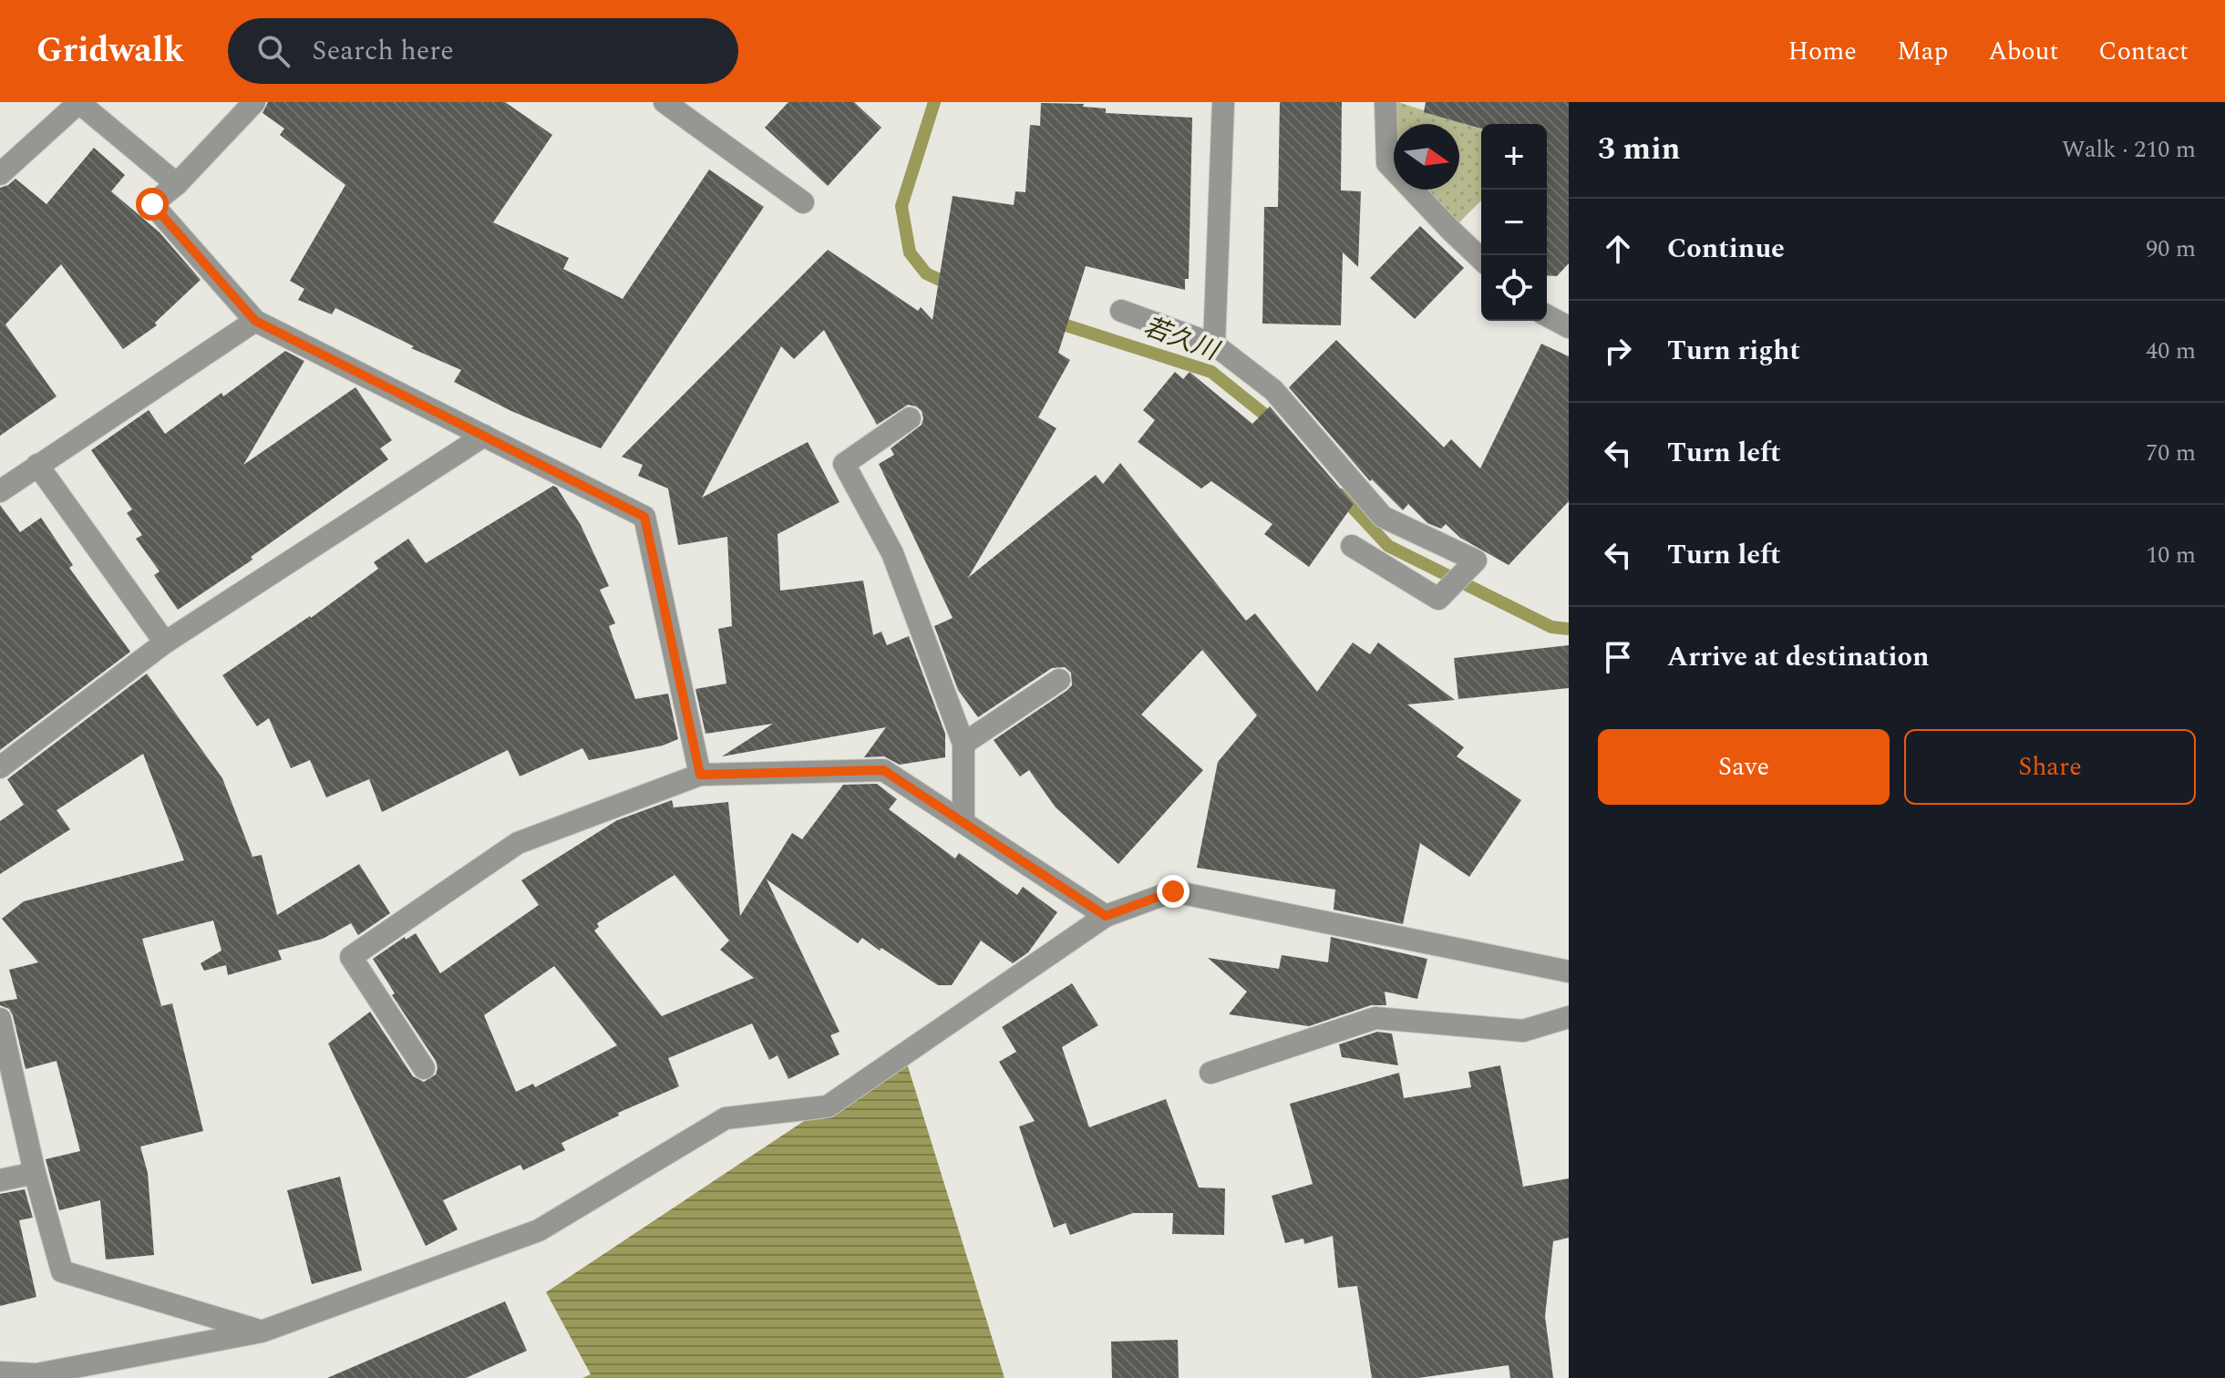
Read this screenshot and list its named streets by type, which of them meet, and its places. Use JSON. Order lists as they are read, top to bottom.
{
  "water": ["若久川"],
  "north": "right",
  "page": {
    "header": "Gridwalk",
    "search": "Search here",
    "nav": [
      "Home",
      "Map",
      "About",
      "Contact"
    ],
    "heading": ["3 min", "Walk · 210 m"],
    "map_buttons": ["+", "−"],
    "list": [
      ["Continue", "90 m"],
      ["Turn right", "40 m"],
      ["Turn left", "70 m"],
      ["Turn left", "10 m"],
      "Arrive at destination"
    ],
    "buttons": ["Save", "Share"]
  }
}
